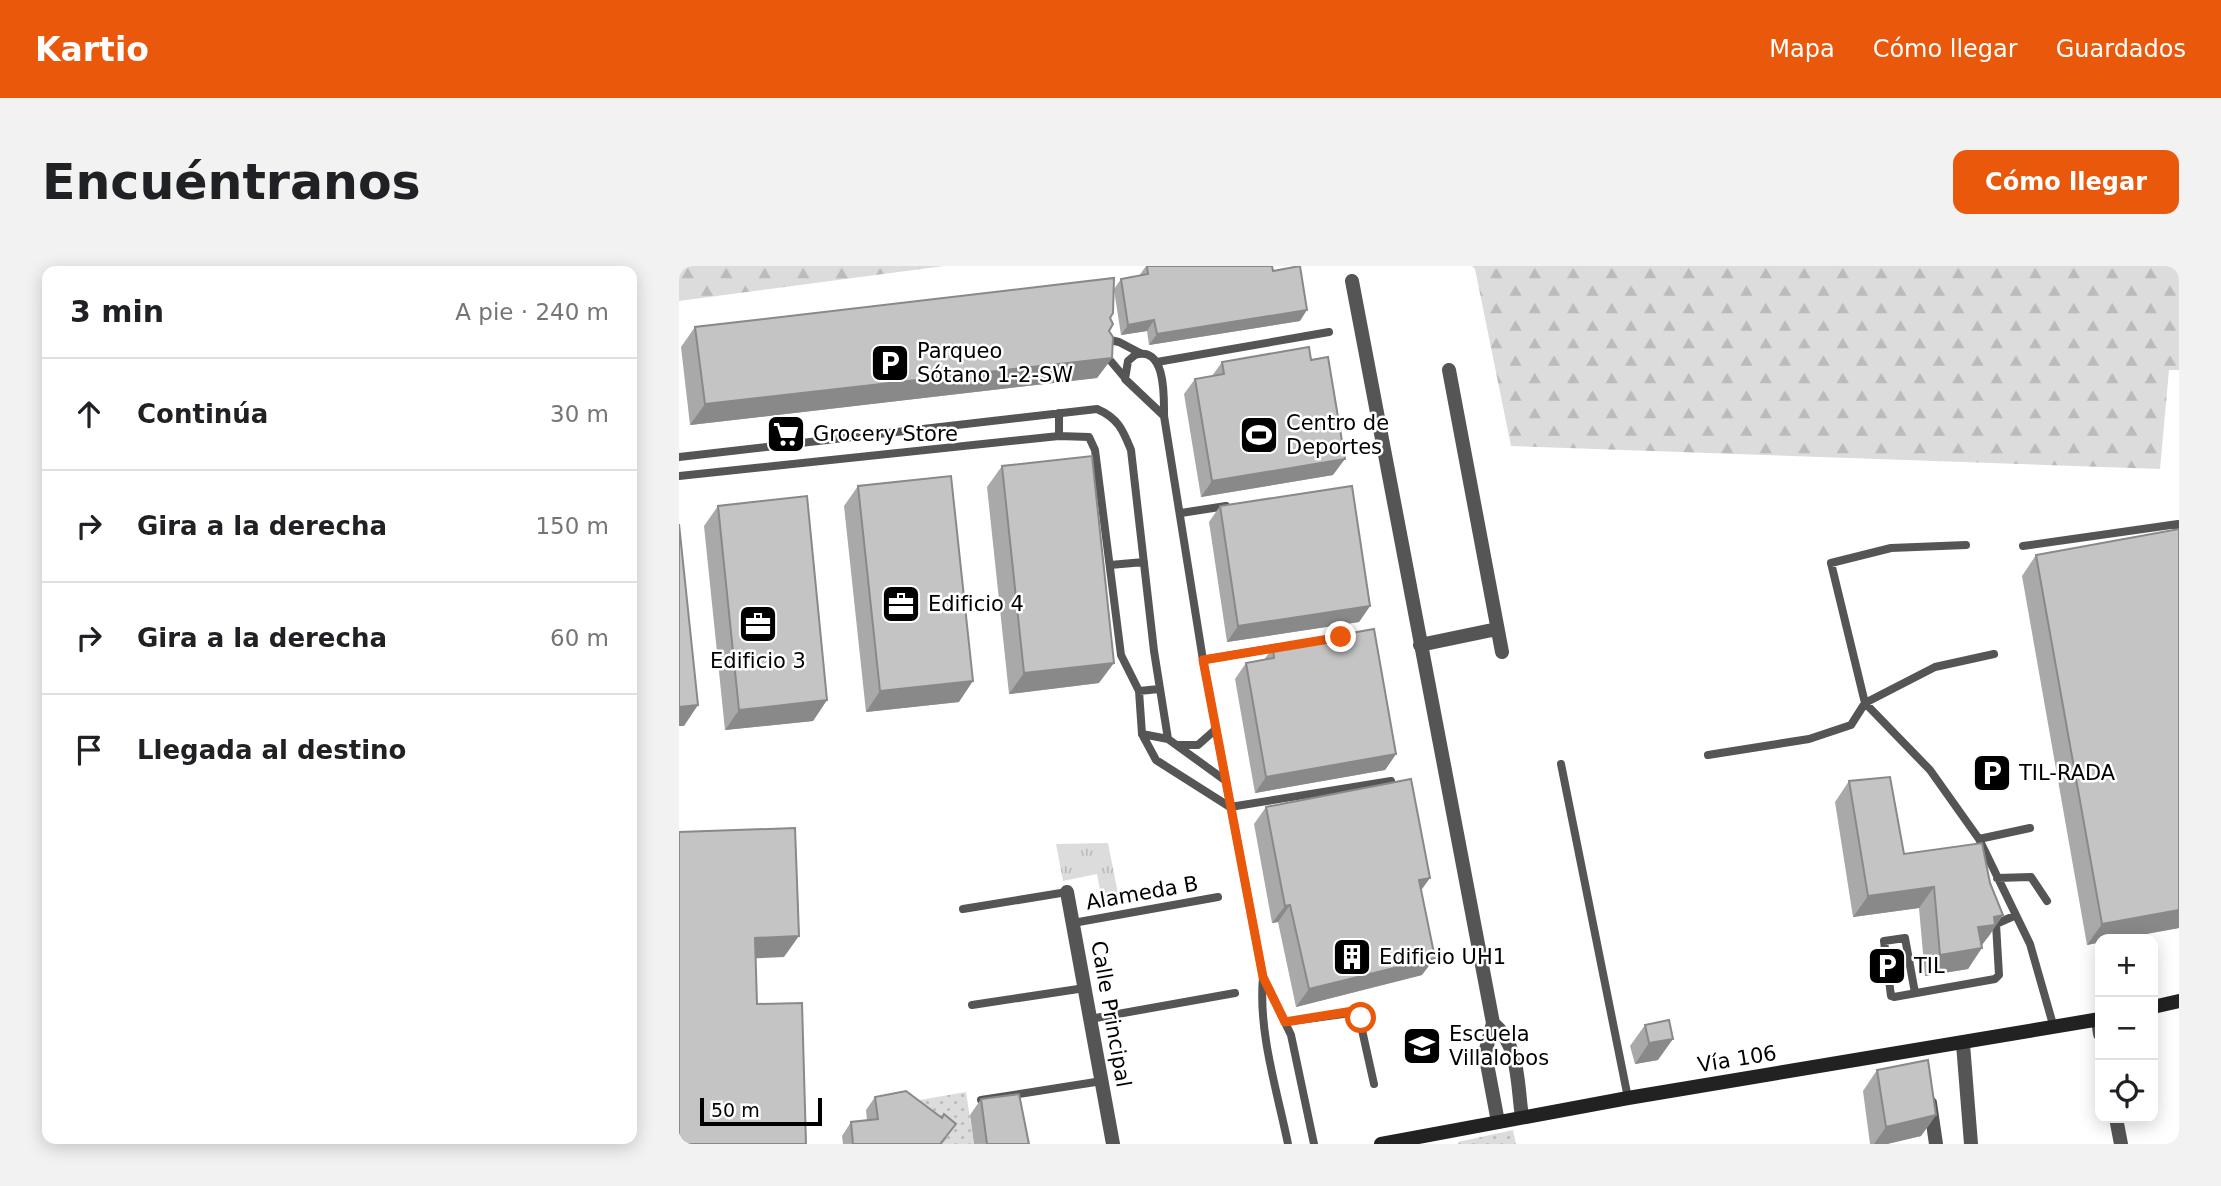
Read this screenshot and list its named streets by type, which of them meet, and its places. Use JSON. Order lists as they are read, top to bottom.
{
  "streets": {
    "main road": ["Vía 106"],
    "street": ["Calle Principal"],
    "lane": ["Alameda B"]
  },
  "crossings": [
    ["Alameda B", "Calle Principal"]
  ],
  "places": {
    "parking": ["Parqueo Sótano 1-2-SW", "TIL-RADA", "TIL"],
    "supermarket": ["Grocery Store"],
    "sports": ["Centro de Deportes"],
    "office": ["Edificio 4", "Edificio 3"],
    "building": ["Edificio UH1"],
    "school or university": ["Escuela Villalobos"]
  },
  "scale_bar": "50 m",
  "page": {
    "header": "Kartio",
    "nav": ["Mapa", "Cómo llegar", "Guardados"],
    "buttons": "Cómo llegar",
    "title": "Encuéntranos",
    "heading": ["3 min", "A pie · 240 m"],
    "list": [
      ["Continúa", "30 m"],
      ["Gira a la derecha", "150 m"],
      ["Gira a la derecha", "60 m"],
      "Llegada al destino"
    ],
    "map_buttons": ["+", "−"],
    "scale": "50 m"
  }
}
